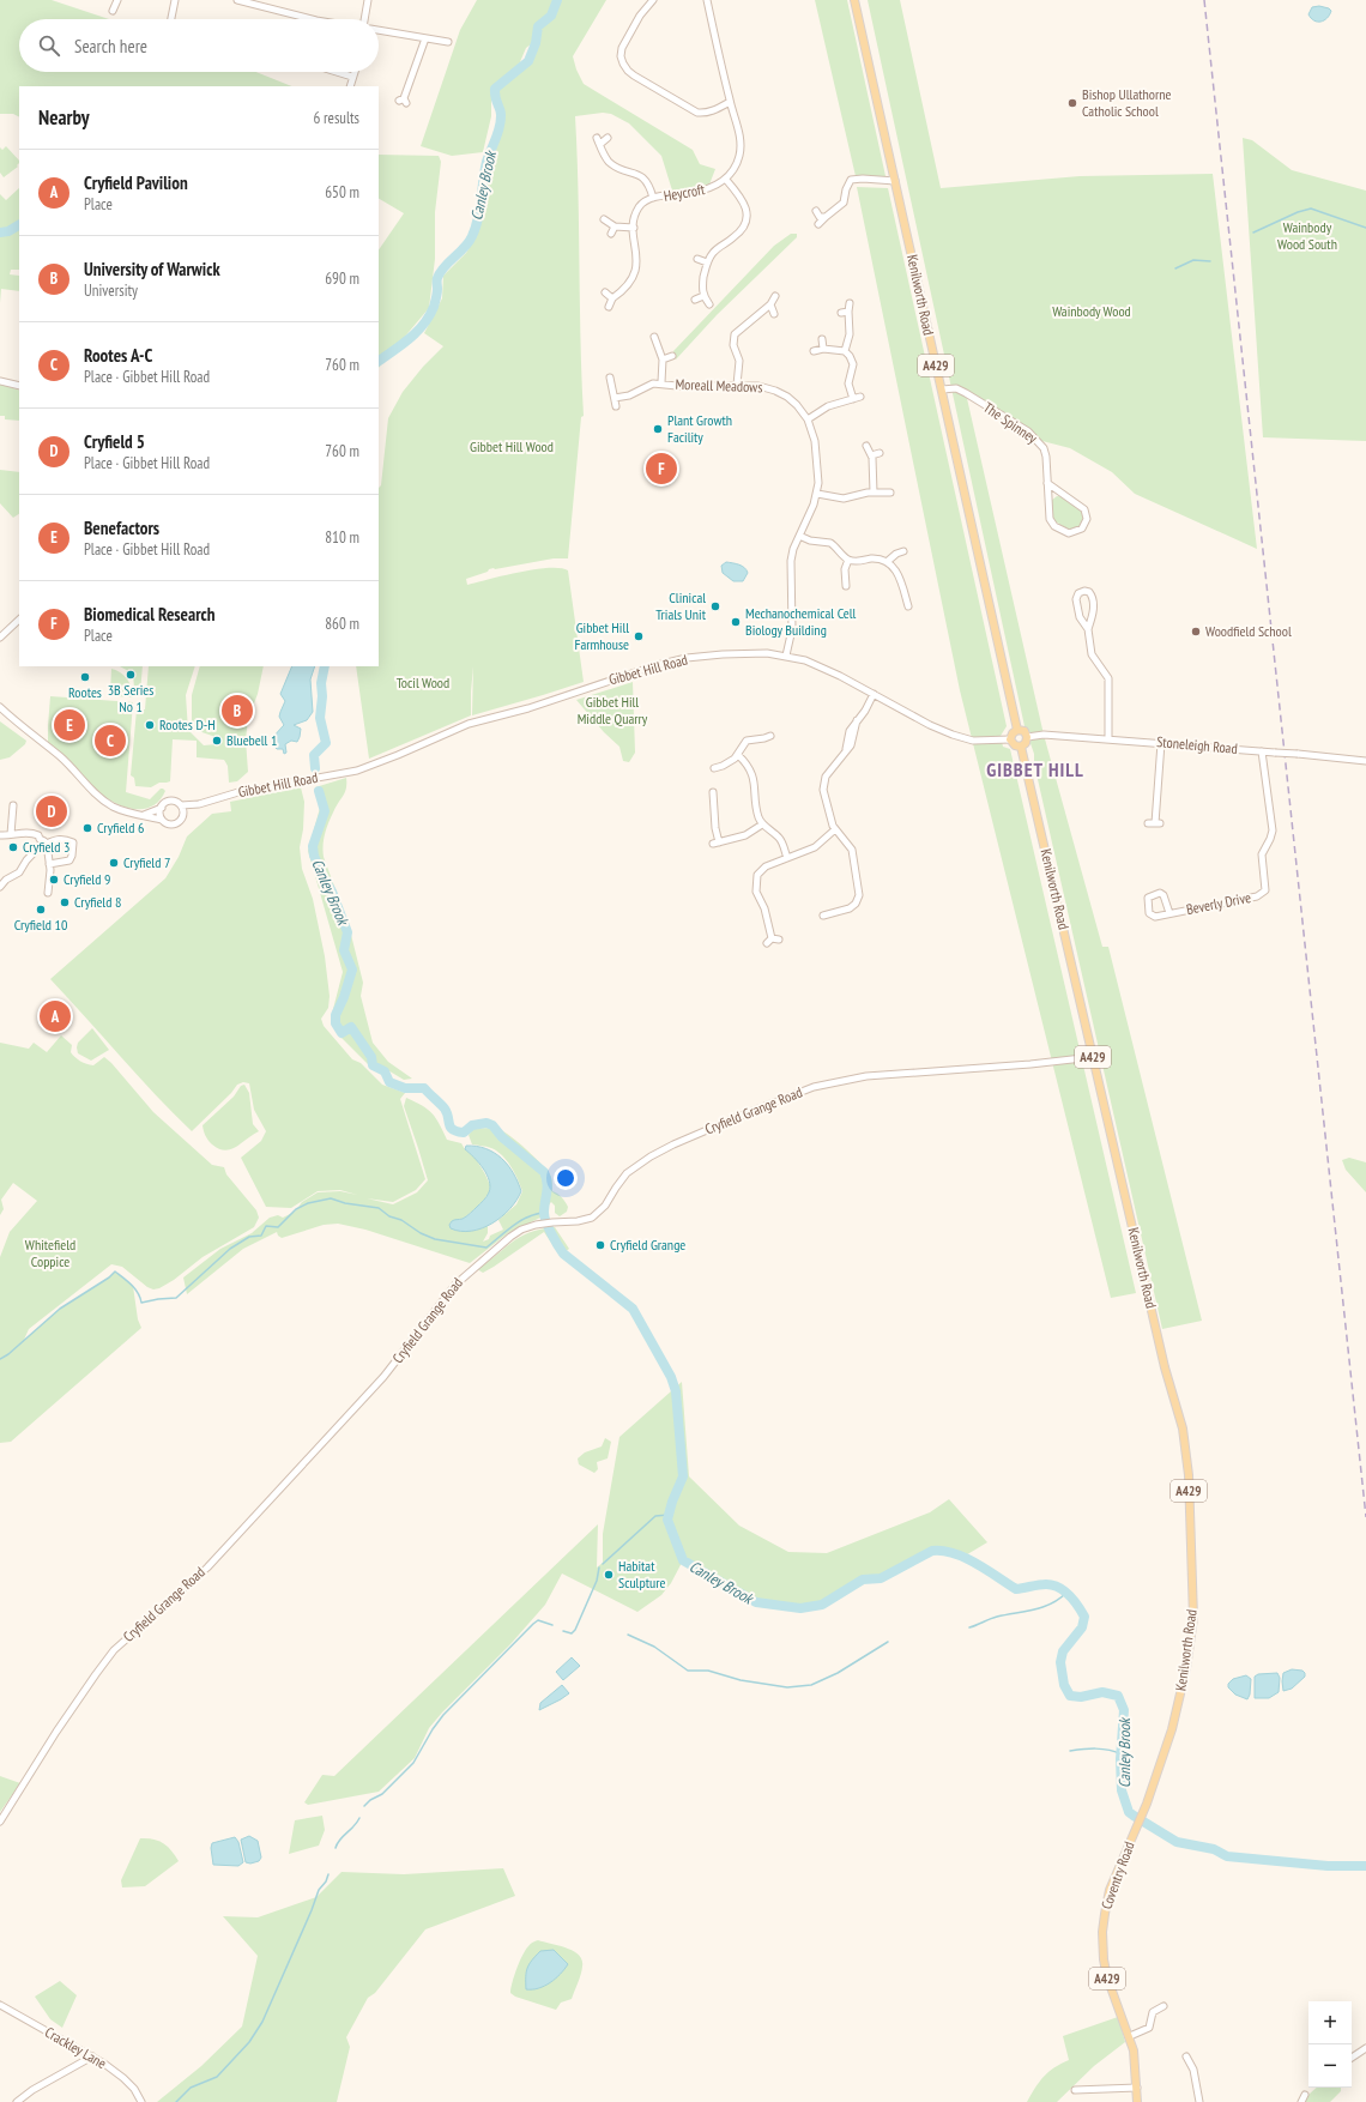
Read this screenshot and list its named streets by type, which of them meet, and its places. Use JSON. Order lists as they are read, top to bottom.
{
  "streets": {
    "main road": ["Kenilworth Road", "A429", "Coventry Road"],
    "street": [
      "Heycroft",
      "Moreall Meadows",
      "The Spinney",
      "Gibbet Hill Road",
      "Stoneleigh Road",
      "Beverly Drive",
      "Cryfield Grange Road",
      "Crackley Lane"
    ]
  },
  "crossings": [
    ["Kenilworth Road", "The Spinney"],
    ["Kenilworth Road", "Gibbet Hill Road"],
    ["Kenilworth Road", "Stoneleigh Road"],
    ["Kenilworth Road", "Cryfield Grange Road"],
    ["Kenilworth Road", "Coventry Road"],
    ["Moreall Meadows", "Gibbet Hill Road"],
    ["Gibbet Hill Road", "Stoneleigh Road"],
    ["Stoneleigh Road", "Beverly Drive"]
  ],
  "districts": ["GIBBET HILL"],
  "water": ["Canley Brook"],
  "parks": [
    "Wainbody Wood South",
    "Wainbody Wood",
    "Gibbet Hill Wood",
    "Tocil Wood",
    "Gibbet Hill Middle Quarry",
    "Whitefield Coppice"
  ],
  "places": [
    "Bishop Ullathorne Catholic School",
    "Plant Growth Facility",
    "Clinical Trials Unit",
    "Mechanochemical Cell Biology Building",
    "Woodfield School",
    "Gibbet Hill Farmhouse",
    "3B Series No 1",
    "Rootes",
    "Rootes D-H",
    "Bluebell 1",
    "Cryfield 6",
    "Cryfield 3",
    "Cryfield 7",
    "Cryfield 9",
    "Cryfield 8",
    "Cryfield 10",
    "Cryfield Grange",
    "Habitat Sculpture"
  ],
  "page": {
    "search": "Search here",
    "heading": ["Nearby", "6 results"],
    "list": [
      {
        "mark": "A",
        "name": "Cryfield Pavilion",
        "note": "Place",
        "value": "650 m"
      },
      {
        "mark": "B",
        "name": "University of Warwick",
        "note": "University",
        "value": "690 m"
      },
      {
        "mark": "C",
        "name": "Rootes A-C",
        "note": "Place · Gibbet Hill Road",
        "value": "760 m"
      },
      {
        "mark": "D",
        "name": "Cryfield 5",
        "note": "Place · Gibbet Hill Road",
        "value": "760 m"
      },
      {
        "mark": "E",
        "name": "Benefactors",
        "note": "Place · Gibbet Hill Road",
        "value": "810 m"
      },
      {
        "mark": "F",
        "name": "Biomedical Research",
        "note": "Place",
        "value": "860 m"
      }
    ],
    "pins": [
      "F",
      "B",
      "E",
      "C",
      "D",
      "A"
    ],
    "map_buttons": ["+", "−"]
  }
}
